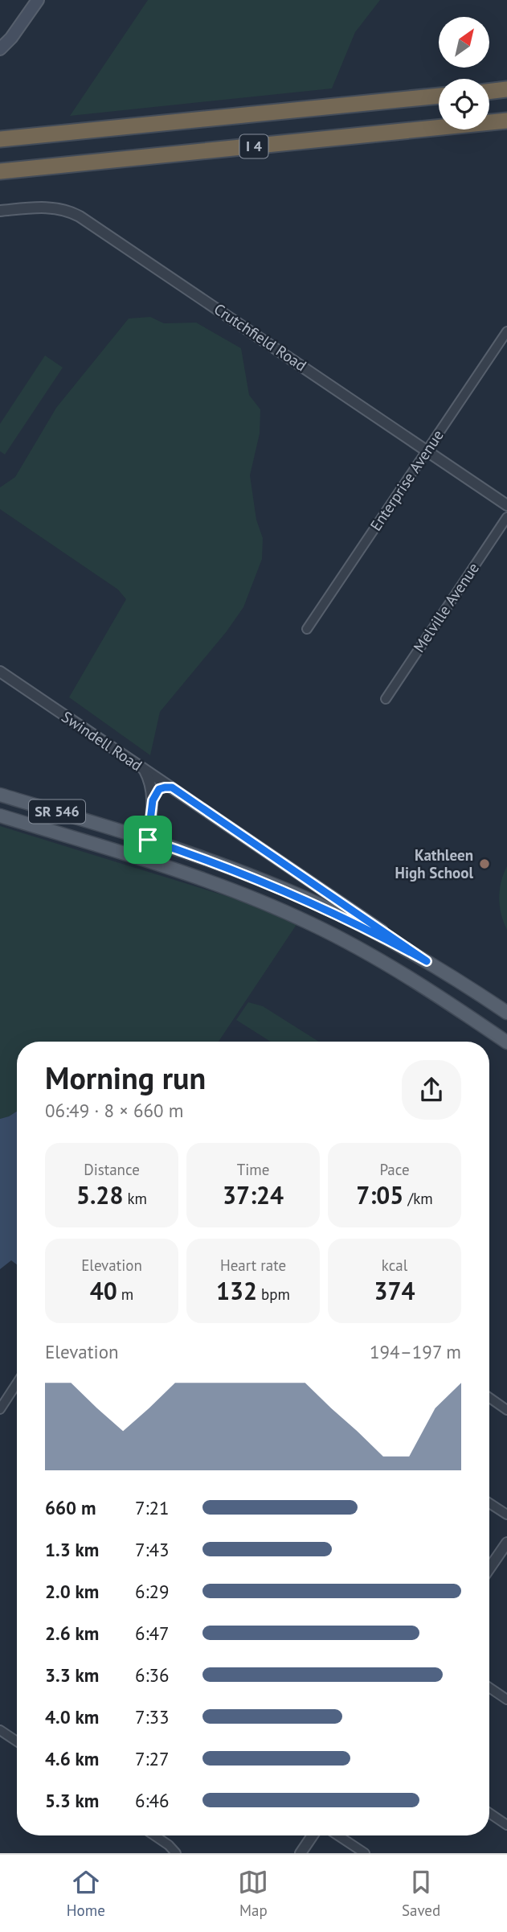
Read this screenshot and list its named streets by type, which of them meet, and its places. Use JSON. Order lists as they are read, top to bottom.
{
  "streets": {
    "highway": ["I 4"],
    "main road": ["SR 546"],
    "street": [
      "Crutchfield Road",
      "Enterprise Avenue",
      "Melville Avenue",
      "Swindell Road"
    ]
  },
  "crossings": [
    ["Crutchfield Road", "Enterprise Avenue"],
    ["Swindell Road", "SR 546"]
  ],
  "places": ["Kathleen High School"],
  "north": "top right",
  "page": {
    "heading": ["Morning run", "06:49 · 8 × 660 m"],
    "stats": [
      ["Distance", "5.28 km"],
      ["Time", "37:24"],
      ["Pace", "7:05 /km"],
      ["Elevation", "40 m"],
      ["Heart rate", "132 bpm"],
      ["kcal", "374"]
    ],
    "chart": ["Elevation", "194–197 m"],
    "list": [
      {
        "name": "660 m",
        "note": "7:21"
      },
      {
        "name": "1.3 km",
        "note": "7:43"
      },
      {
        "name": "2.0 km",
        "note": "6:29"
      },
      {
        "name": "2.6 km",
        "note": "6:47"
      },
      {
        "name": "3.3 km",
        "note": "6:36"
      },
      {
        "name": "4.0 km",
        "note": "7:33"
      },
      {
        "name": "4.6 km",
        "note": "7:27"
      },
      {
        "name": "5.3 km",
        "note": "6:46"
      }
    ],
    "tabs": ["Home", "Map", "Saved"]
  }
}
